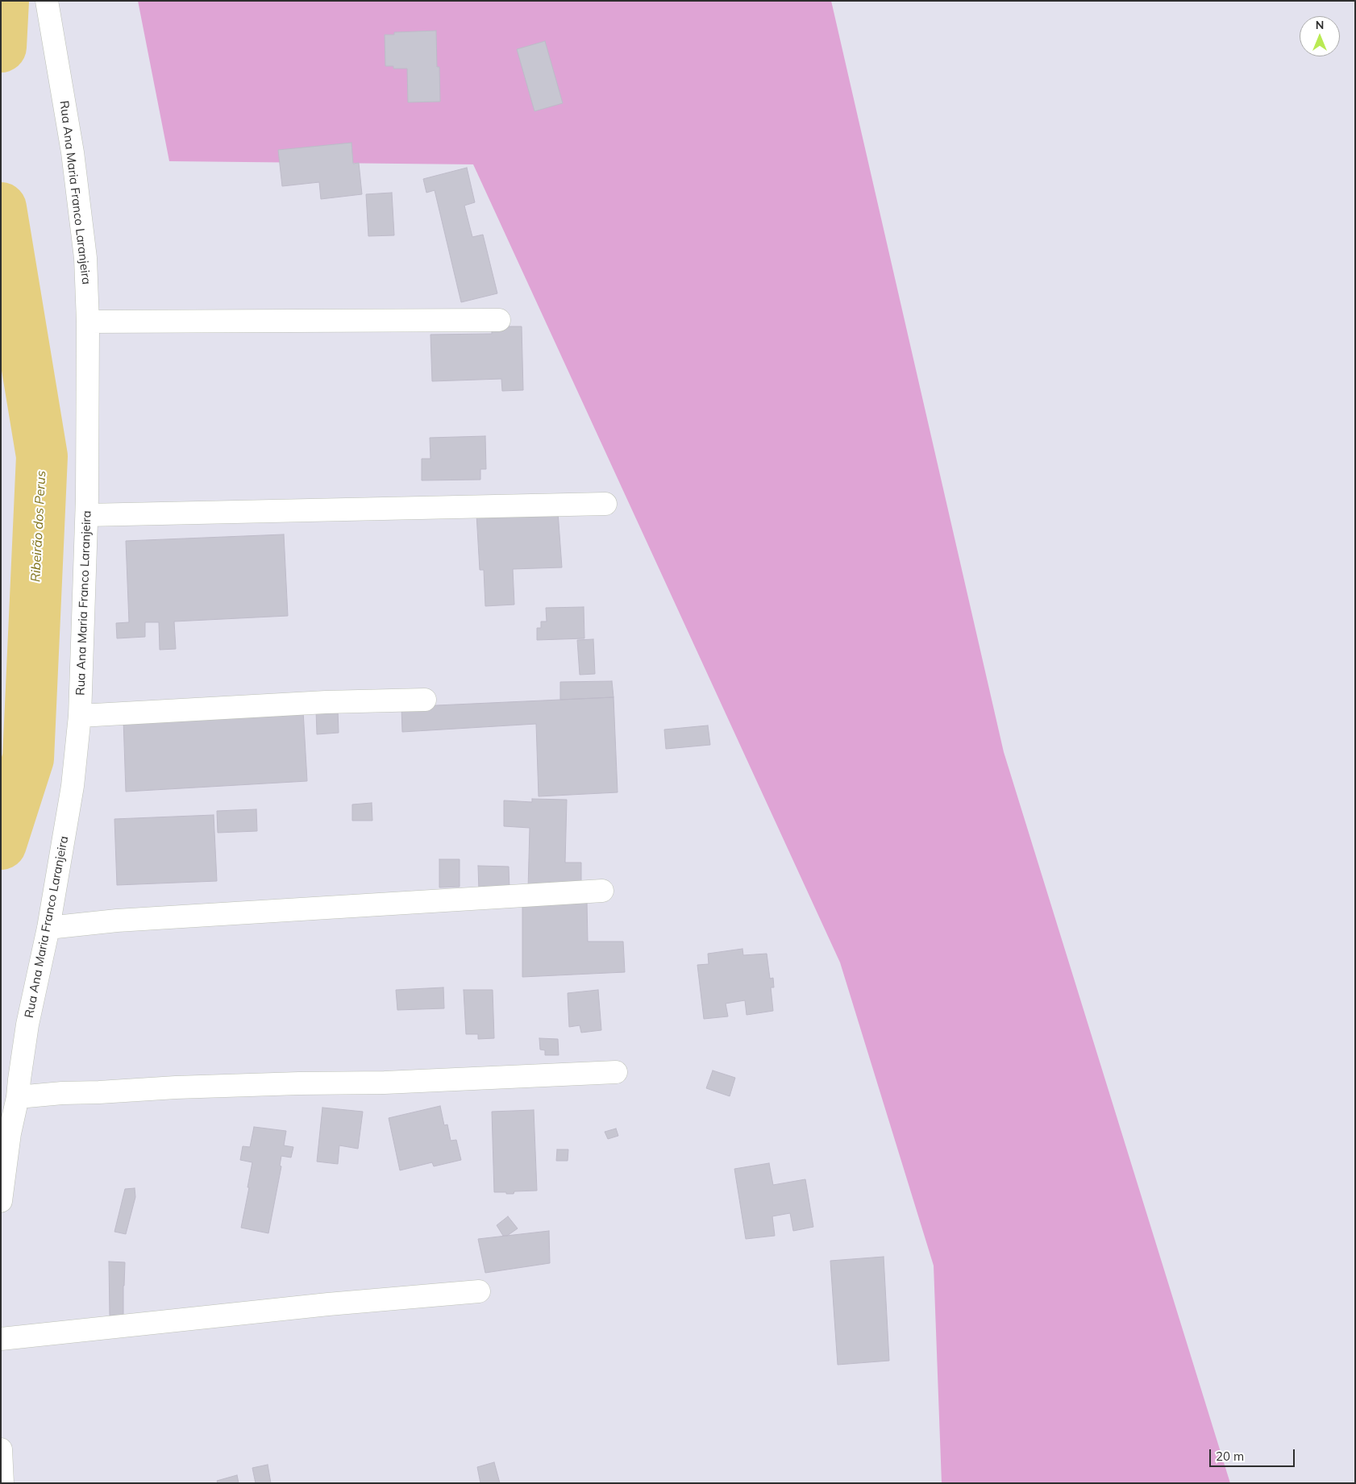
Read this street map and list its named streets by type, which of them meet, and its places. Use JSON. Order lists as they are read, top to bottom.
{
  "streets": {
    "street": ["Rua Ana Maria Franco Laranjeira"]
  },
  "water": ["Ribeirão dos Perus"],
  "scale_bar": "20 m",
  "north": "top"
}
